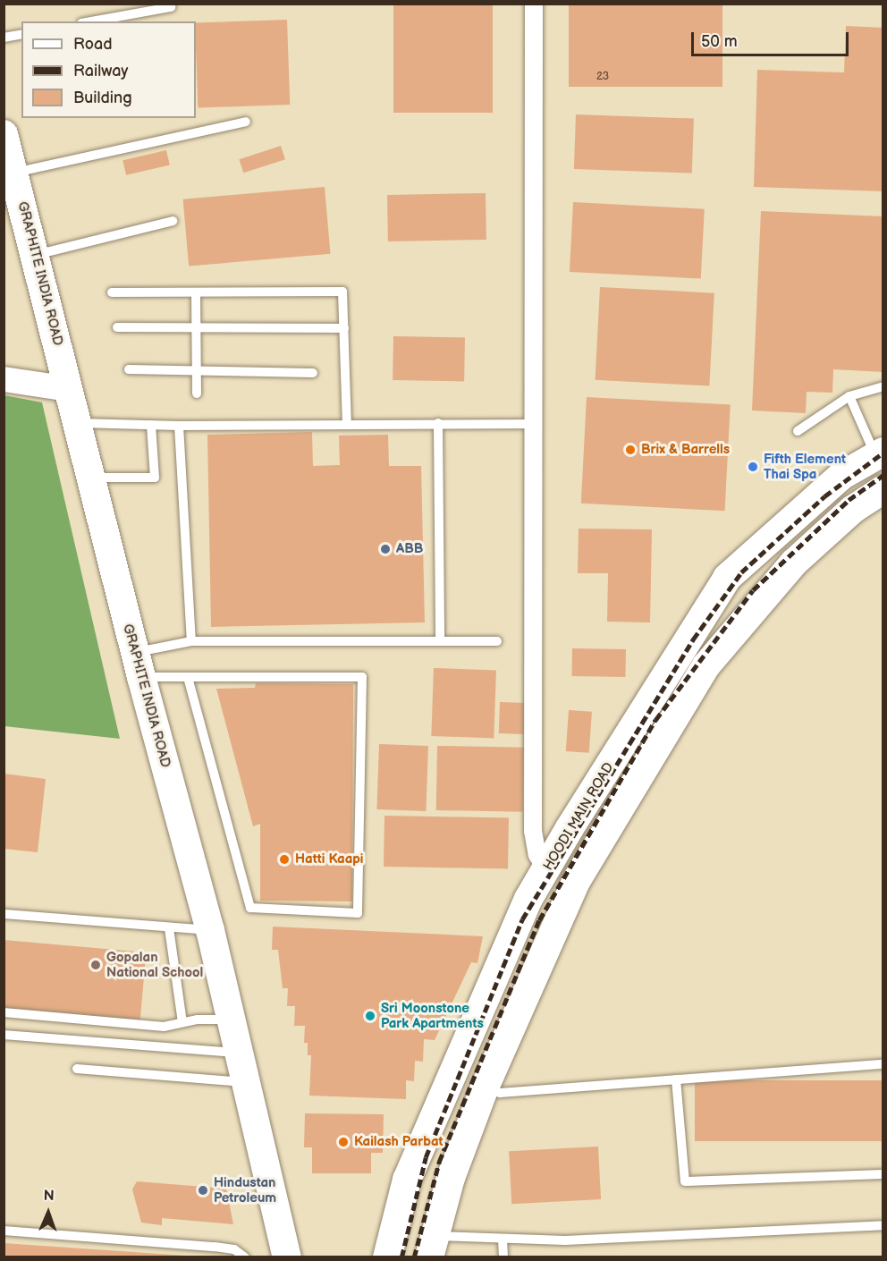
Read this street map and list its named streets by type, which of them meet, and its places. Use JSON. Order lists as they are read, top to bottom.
{
  "streets": {
    "main road": ["GRAPHITE INDIA ROAD", "HOODI MAIN ROAD"]
  },
  "places": [
    "Brix & Barrells",
    "Fifth Element Thai Spa",
    "ABB",
    "Hatti Kaapi",
    "Gopalan National School",
    "Sri Moonstone Park Apartments",
    "Kailash Parbat",
    "Hindustan Petroleum"
  ],
  "house_numbers": ["23"],
  "legend": ["Road", "Railway", "Building"],
  "scale_bar": "50 m",
  "north": "top"
}
